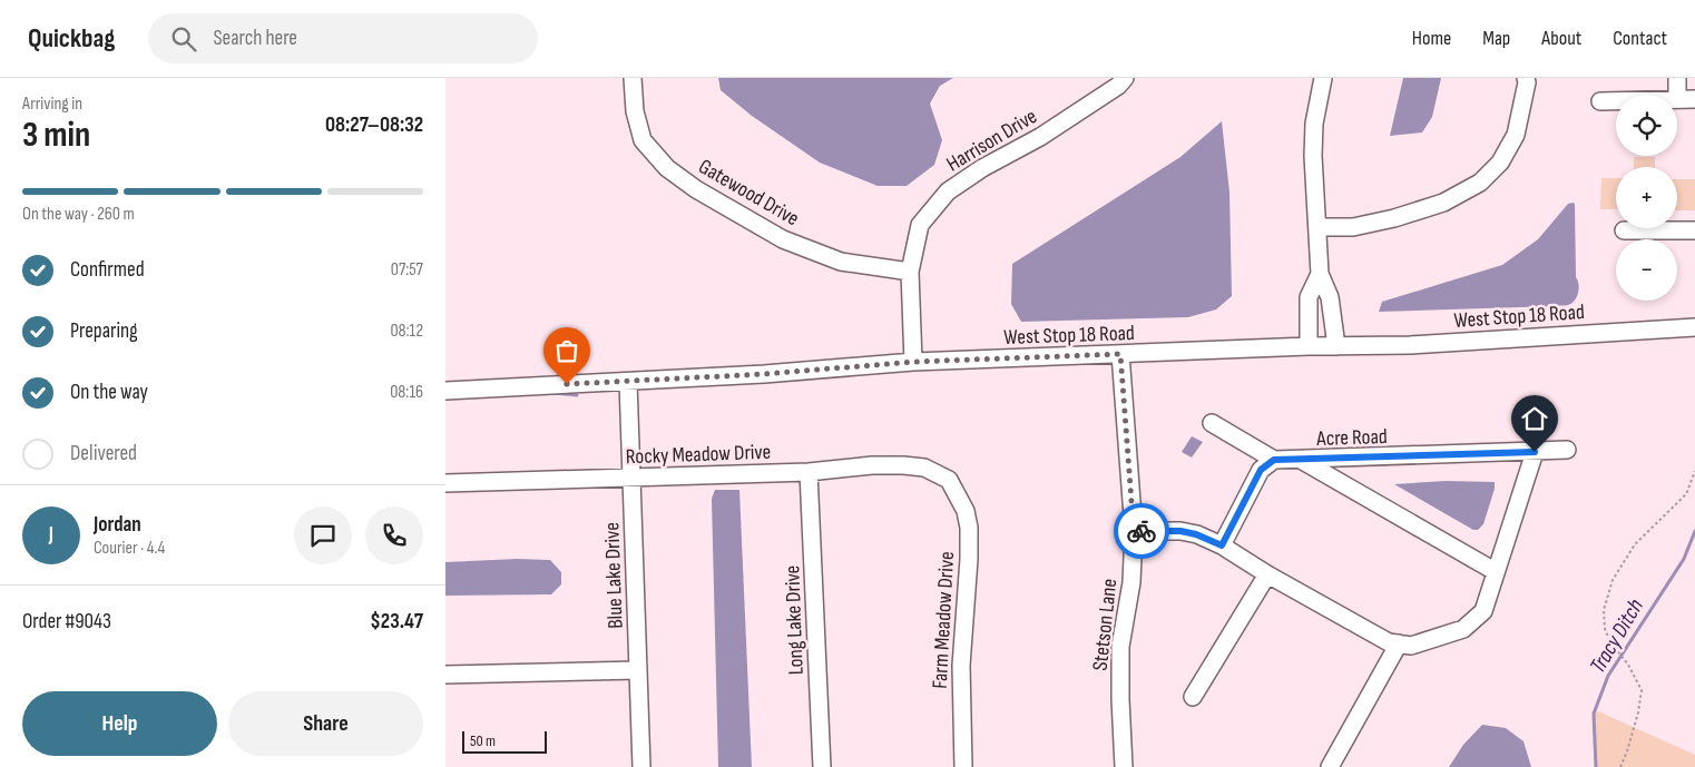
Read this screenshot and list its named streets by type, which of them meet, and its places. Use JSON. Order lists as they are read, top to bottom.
{
  "streets": {
    "street": [
      "Harrison Drive",
      "Gatewood Drive",
      "West Stop 18 Road",
      "Acre Road",
      "Rocky Meadow Drive",
      "Blue Lake Drive",
      "Long Lake Drive",
      "Farm Meadow Drive",
      "Stetson Lane"
    ]
  },
  "crossings": [
    ["Harrison Drive", "Gatewood Drive"],
    ["Harrison Drive", "West Stop 18 Road"],
    ["West Stop 18 Road", "Blue Lake Drive"],
    ["West Stop 18 Road", "Stetson Lane"],
    ["Rocky Meadow Drive", "Blue Lake Drive"],
    ["Rocky Meadow Drive", "Long Lake Drive"],
    ["Rocky Meadow Drive", "Farm Meadow Drive"]
  ],
  "water": ["Tracy Ditch"],
  "scale_bar": "50 m",
  "page": {
    "header": "Quickbag",
    "search": "Search here",
    "nav": [
      "Home",
      "Map",
      "About",
      "Contact"
    ],
    "heading": ["3 min", "Arriving in", "08:27–08:32"],
    "panel": [
      "Jordan",
      "Courier · 4.4",
      "Order #9043",
      "$23.47"
    ],
    "map_buttons": ["+", "−"],
    "bar": "On the way · 260 m",
    "list": [
      ["Confirmed", "07:57"],
      ["Preparing", "08:12"],
      ["On the way", "08:16"],
      "Delivered"
    ],
    "round": "J",
    "buttons": ["Help", "Share"],
    "scale": "50 m"
  }
}
